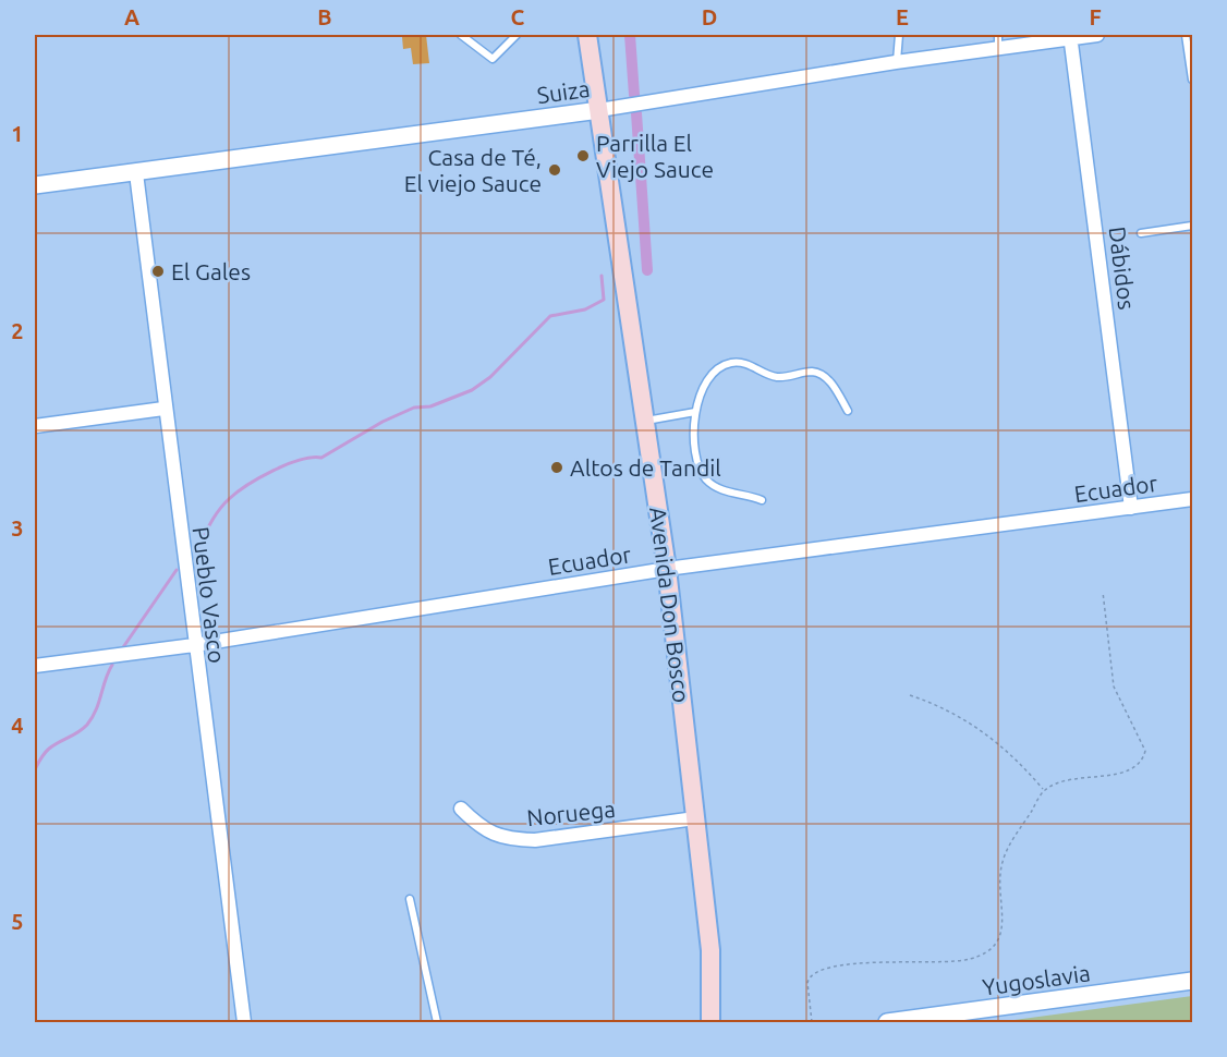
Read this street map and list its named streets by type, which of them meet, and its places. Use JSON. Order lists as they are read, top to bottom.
{
  "streets": {
    "main road": ["Avenida Don Bosco"],
    "street": [
      "Suiza",
      "Dábidos",
      "Ecuador",
      "Pueblo Vasco",
      "Noruega",
      "Yugoslavia"
    ]
  },
  "crossings": [
    ["Suiza", "Dábidos"],
    ["Suiza", "Pueblo Vasco"],
    ["Suiza", "Avenida Don Bosco"],
    ["Dábidos", "Ecuador"],
    ["Ecuador", "Pueblo Vasco"],
    ["Ecuador", "Avenida Don Bosco"],
    ["Avenida Don Bosco", "Noruega"]
  ],
  "places": [
    "Parrilla El Viejo Sauce",
    "Casa de Té, El viejo Sauce",
    "El Gales",
    "Altos de Tandil"
  ],
  "grid": {
    "columns": [
      "A",
      "B",
      "C",
      "D",
      "E",
      "F"
    ],
    "rows": [
      "1",
      "2",
      "3",
      "4",
      "5"
    ]
  }
}
